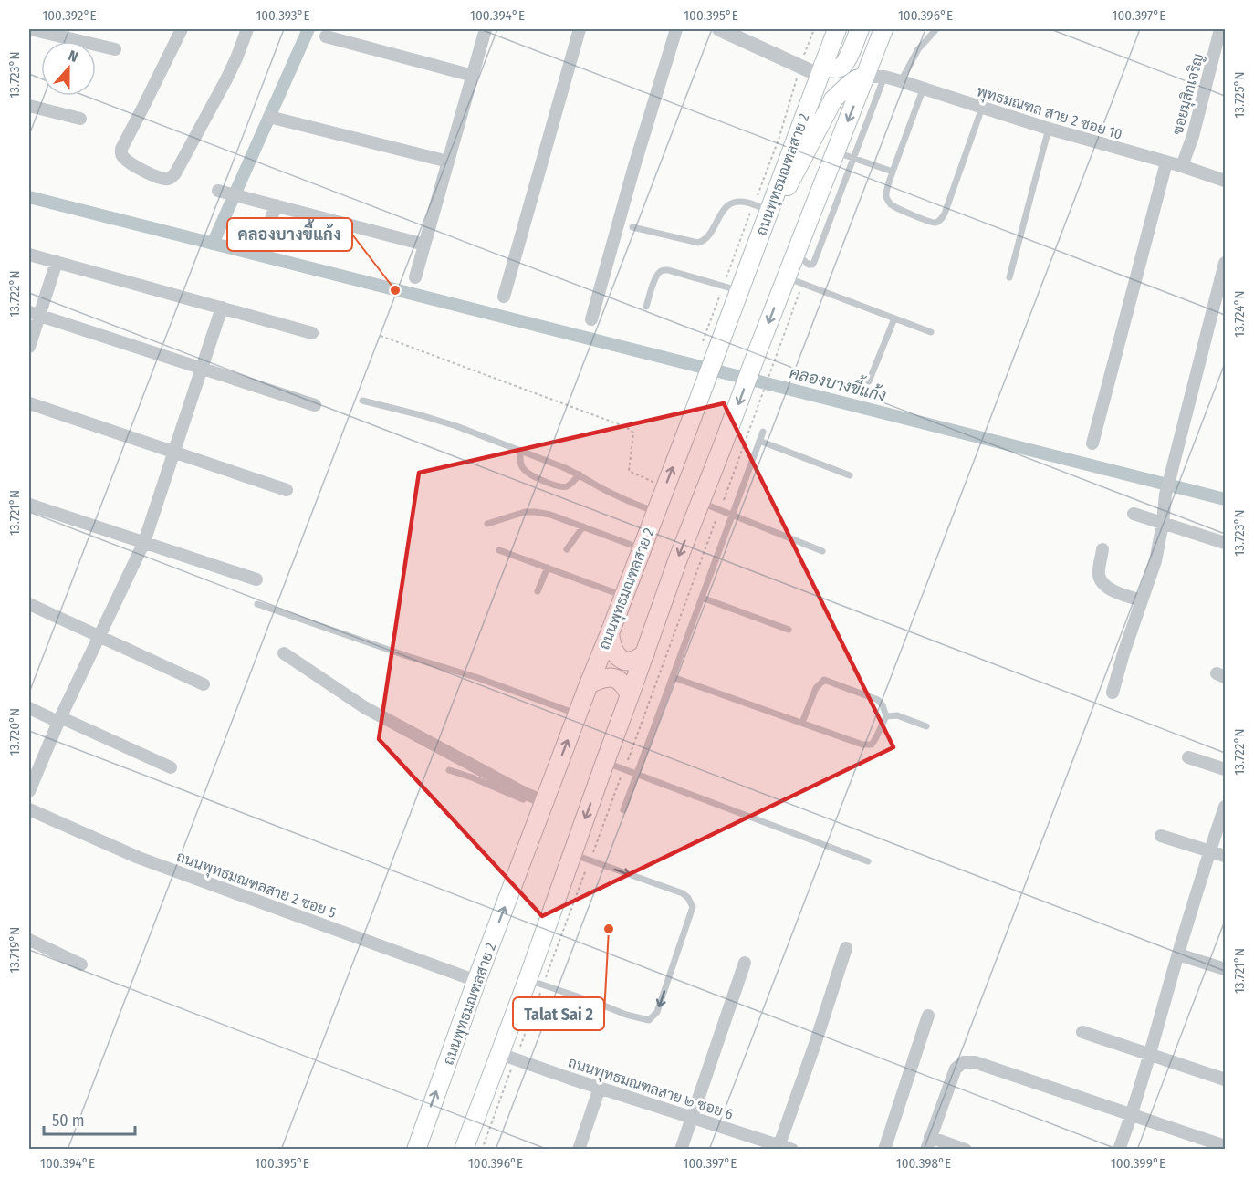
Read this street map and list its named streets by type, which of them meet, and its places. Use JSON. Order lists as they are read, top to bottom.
{
  "streets": {
    "main road": ["ถนนพุทธมณฑลสาย 2"],
    "street": [
      "ซอยมุสิกเจริญ",
      "พุทธมณฑล สาย 2 ซอย 10",
      "ถนนพุทธมณฑลสาย 2 ซอย 5",
      "ถนนพุทธมณฑลสาย ๒ ซอย 6"
    ]
  },
  "crossings": [
    ["ซอยมุสิกเจริญ", "พุทธมณฑล สาย 2 ซอย 10"],
    ["ถนนพุทธมณฑลสาย 2", "ถนนพุทธมณฑลสาย 2 ซอย 5"]
  ],
  "water": ["คลองบางขี้แก้ง"],
  "places": ["คลองบางขี้แก้ง", "Talat Sai 2"],
  "scale_bar": "50 m",
  "north": "top",
  "coordinates": [
    "100.392°E",
    "100.393°E",
    "100.394°E",
    "100.395°E",
    "100.396°E",
    "100.397°E",
    "13.723°N",
    "13.725°N",
    "13.722°N",
    "13.724°N",
    "13.721°N",
    "13.720°N",
    "13.719°N",
    "100.398°E",
    "100.399°E"
  ]
}
